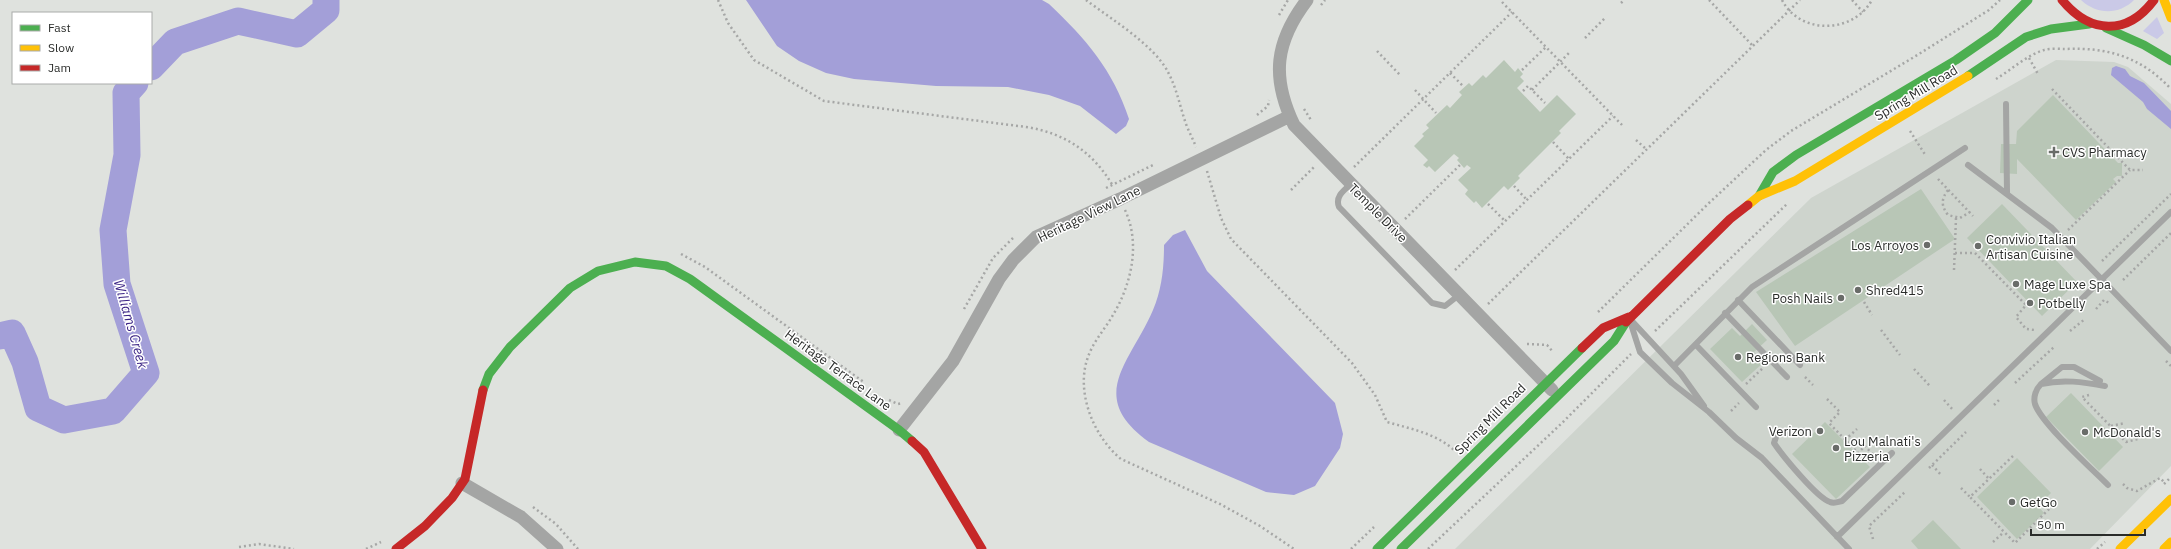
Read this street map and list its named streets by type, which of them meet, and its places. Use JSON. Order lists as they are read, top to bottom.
{
  "streets": {
    "street": [
      "Spring Mill Road",
      "Temple Drive",
      "Heritage View Lane",
      "Heritage Terrace Lane"
    ]
  },
  "crossings": [
    ["Spring Mill Road", "Temple Drive"],
    ["Temple Drive", "Heritage View Lane"],
    ["Heritage View Lane", "Heritage Terrace Lane"]
  ],
  "water": ["Williams Creek"],
  "places": {
    "health": ["CVS Pharmacy"],
    "other": [
      "Los Arroyos",
      "Convivio Italian Artisan Cuisine",
      "Mage Luxe Spa",
      "Shred415",
      "Posh Nails",
      "Potbelly",
      "Regions Bank",
      "Verizon",
      "McDonald's",
      "Lou Malnati's Pizzeria",
      "GetGo"
    ]
  },
  "legend": ["Fast", "Slow", "Jam"],
  "scale_bar": "50 m"
}
